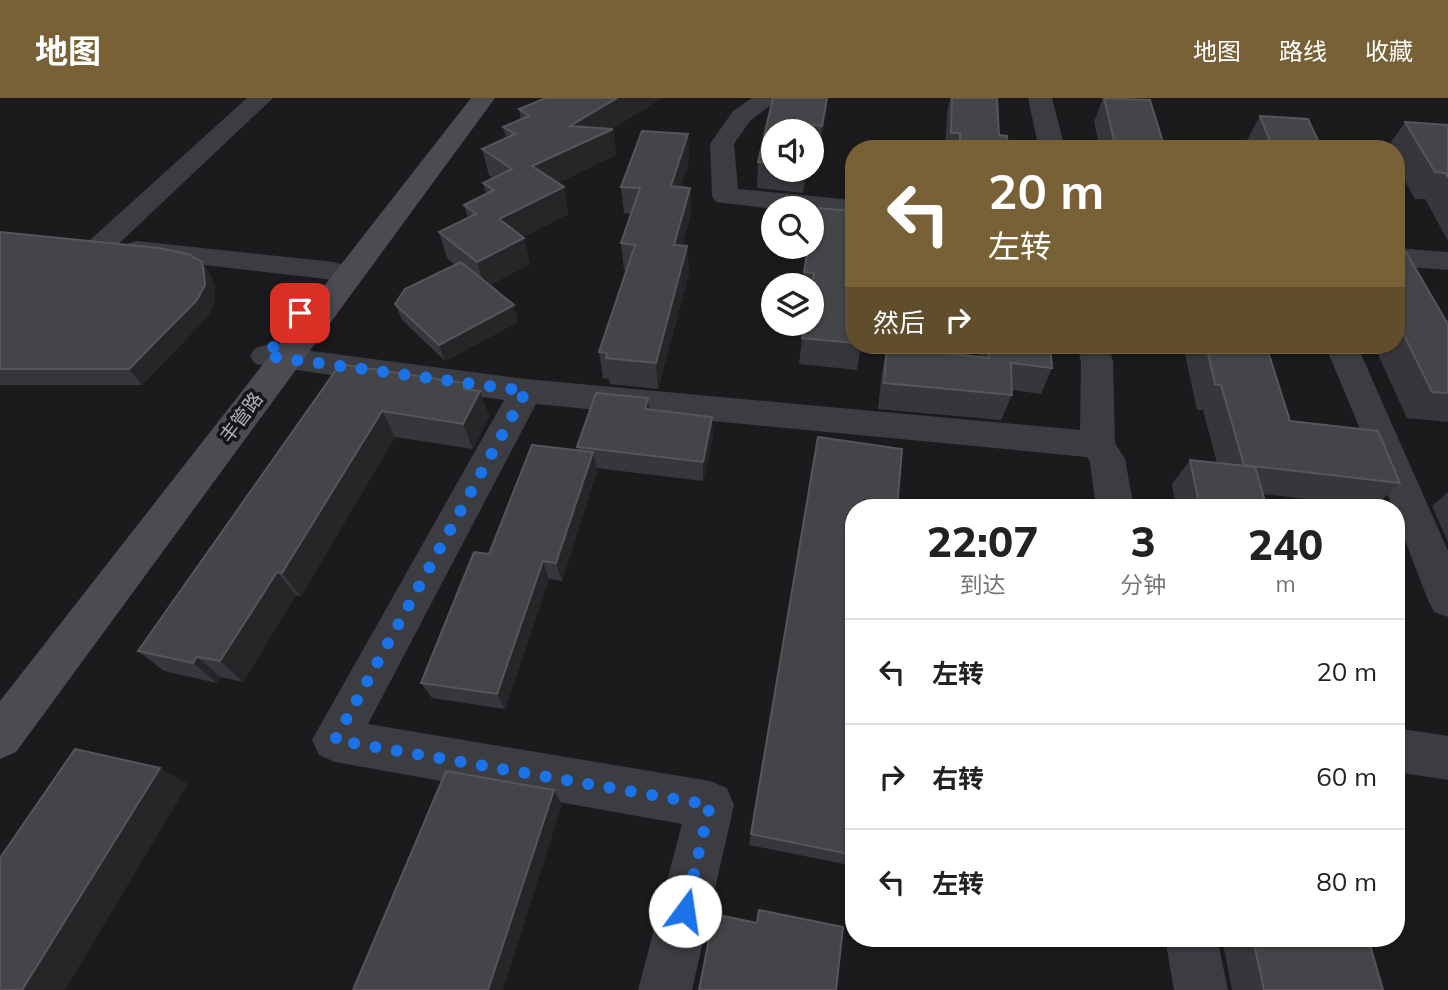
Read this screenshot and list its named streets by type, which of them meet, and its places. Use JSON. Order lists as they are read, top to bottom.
{
  "streets": {
    "main road": ["丰管路"]
  },
  "page": {
    "header": "地图",
    "nav": ["地图", "路线", "收藏"],
    "turn": ["20 m", "左转"],
    "then": "然后",
    "eta": [
      "22:07",
      "到达",
      "3",
      "分钟",
      "240",
      "m"
    ],
    "list": [
      {
        "name": "左转",
        "value": "20 m"
      },
      {
        "name": "右转",
        "value": "60 m"
      },
      {
        "name": "左转",
        "value": "80 m"
      }
    ]
  }
}
